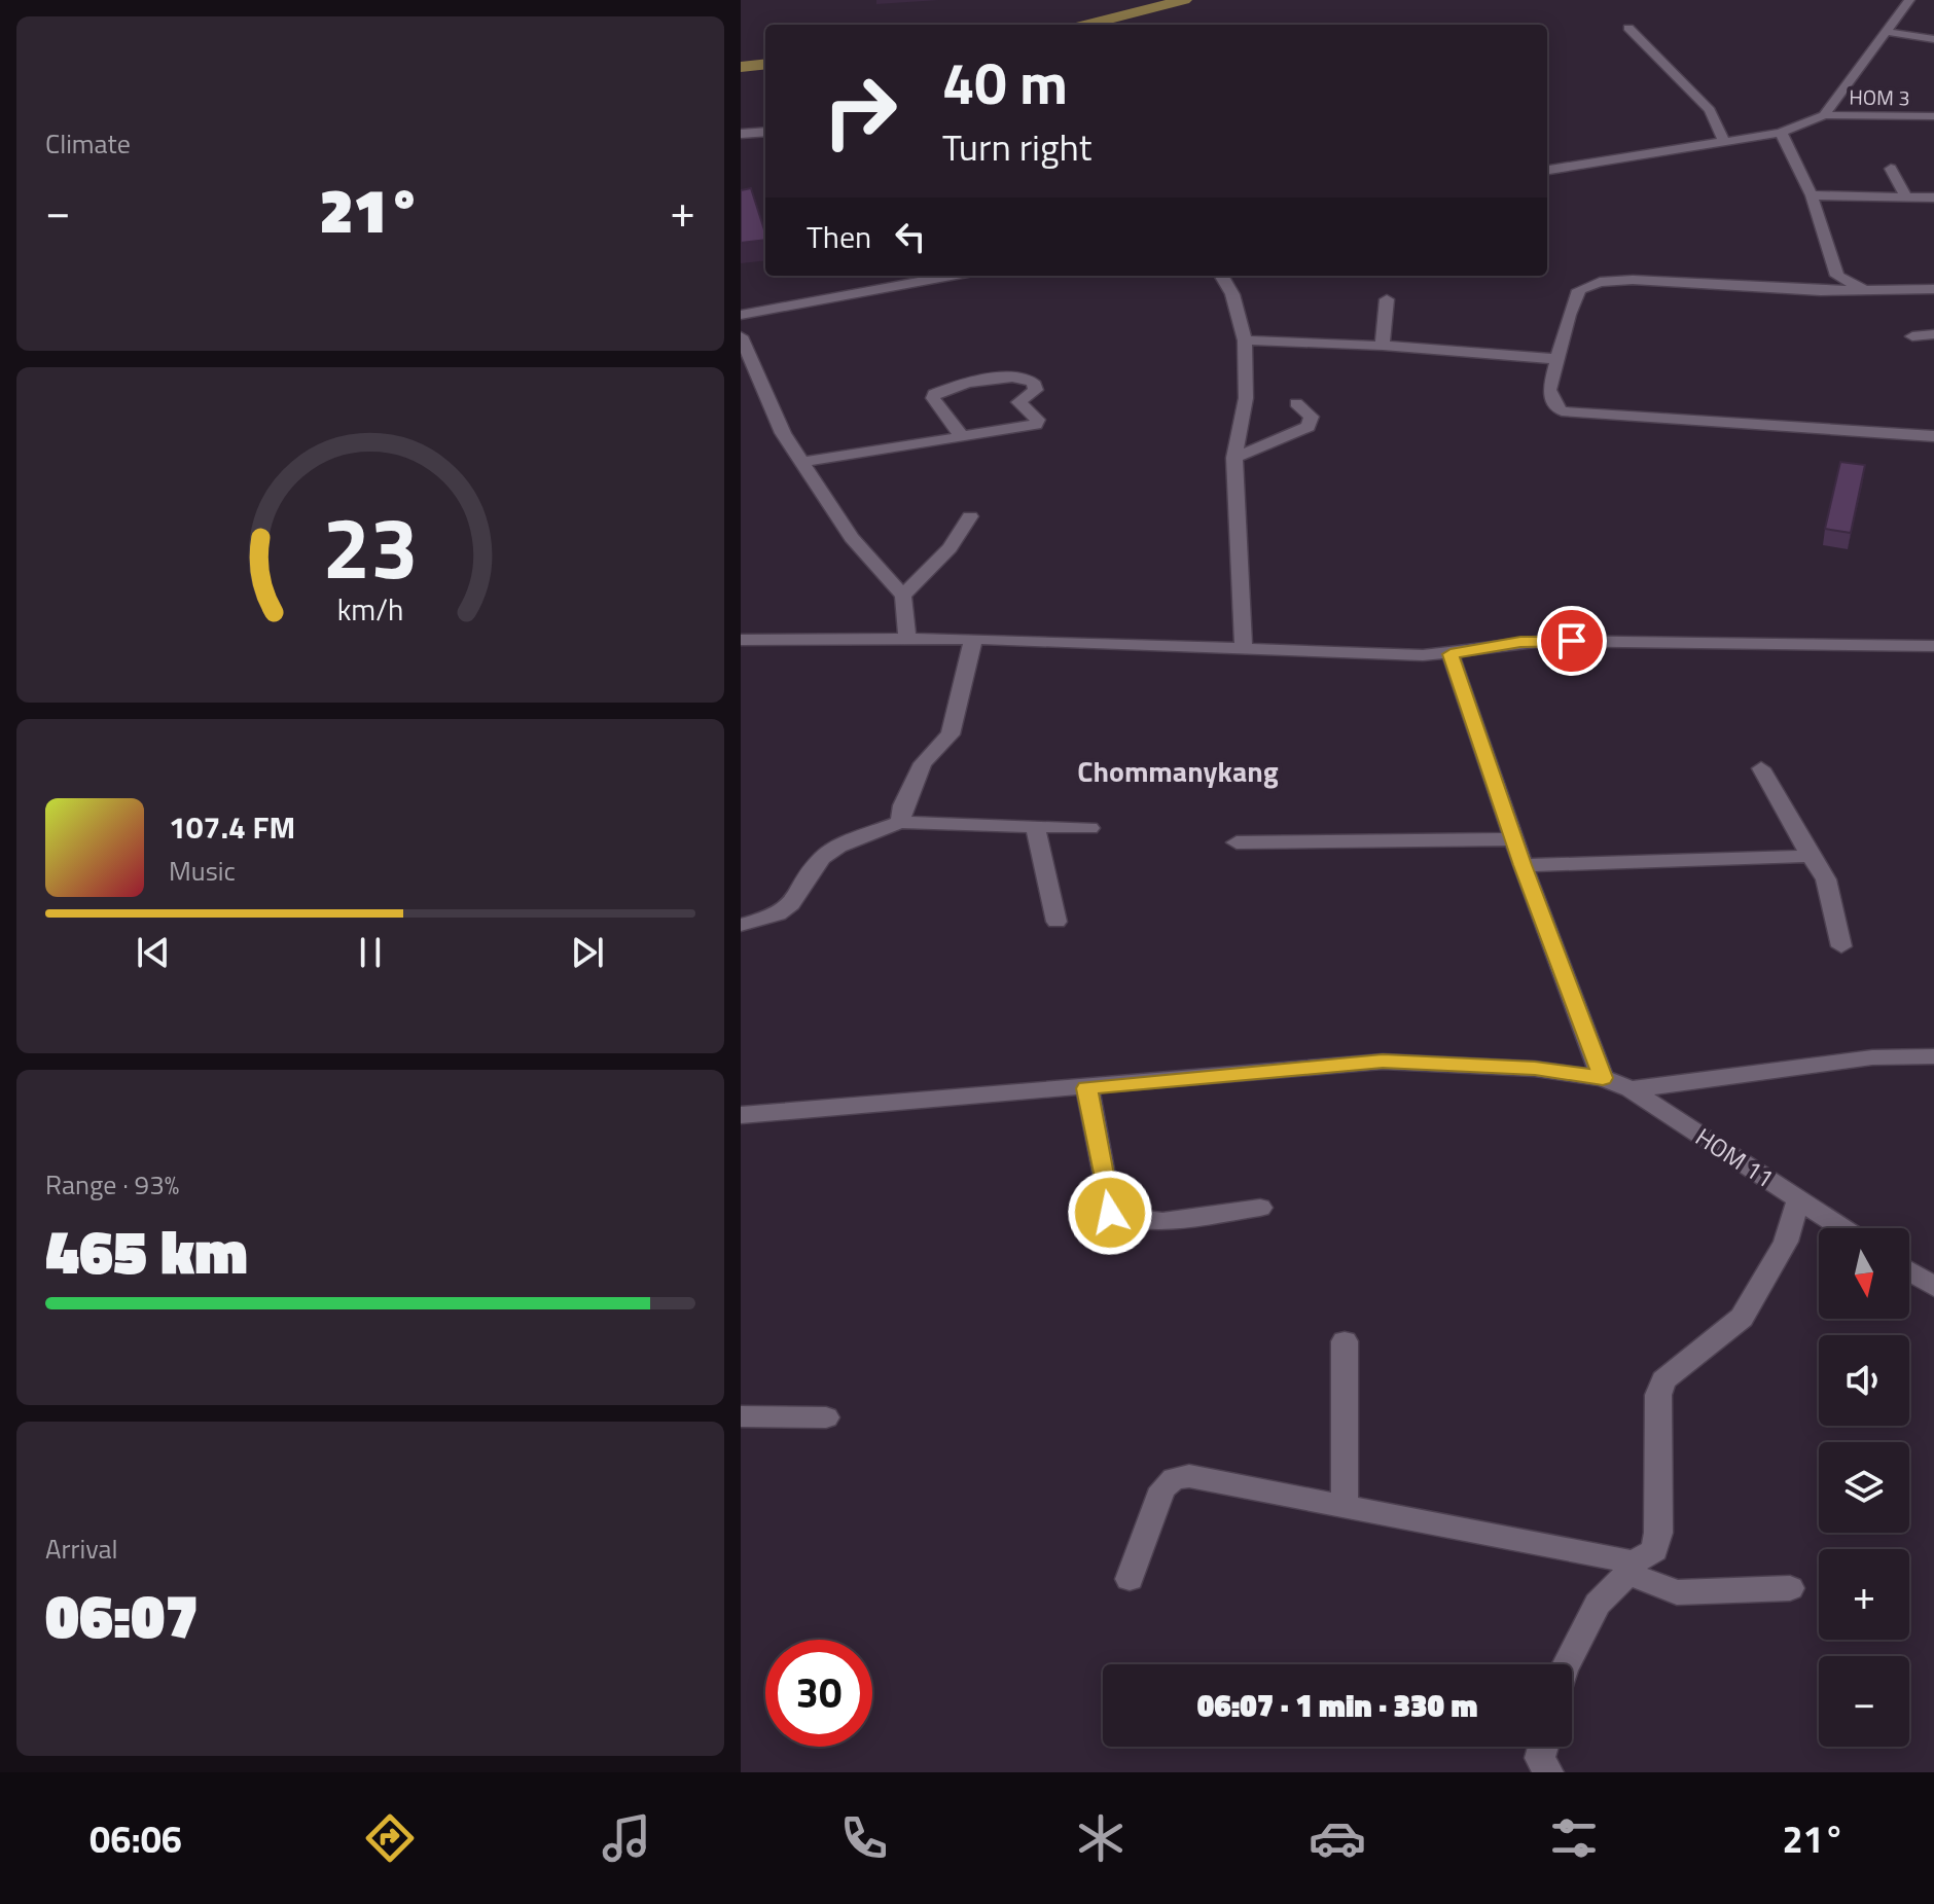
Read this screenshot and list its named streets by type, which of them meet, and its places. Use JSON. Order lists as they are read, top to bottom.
{
  "streets": {
    "street": ["HOM 3", "HOM 11"]
  },
  "districts": ["Chommanykang"],
  "north": "bottom",
  "page": {
    "tile": [
      "Climate",
      ["Range · 93%", "465 km"],
      ["Arrival", "06:07"]
    ],
    "turn": ["40 m", "Turn right"],
    "heat": ["−", "21°", "+"],
    "then": "Then",
    "song": ["107.4 FM", "Music"],
    "map_buttons": ["+", "−"],
    "limit": "30",
    "trip": "06:07 · 1 min · 330 m",
    "tabs": ["06:06", "21°"],
    "gauge": ["23", "km/h"]
  }
}
